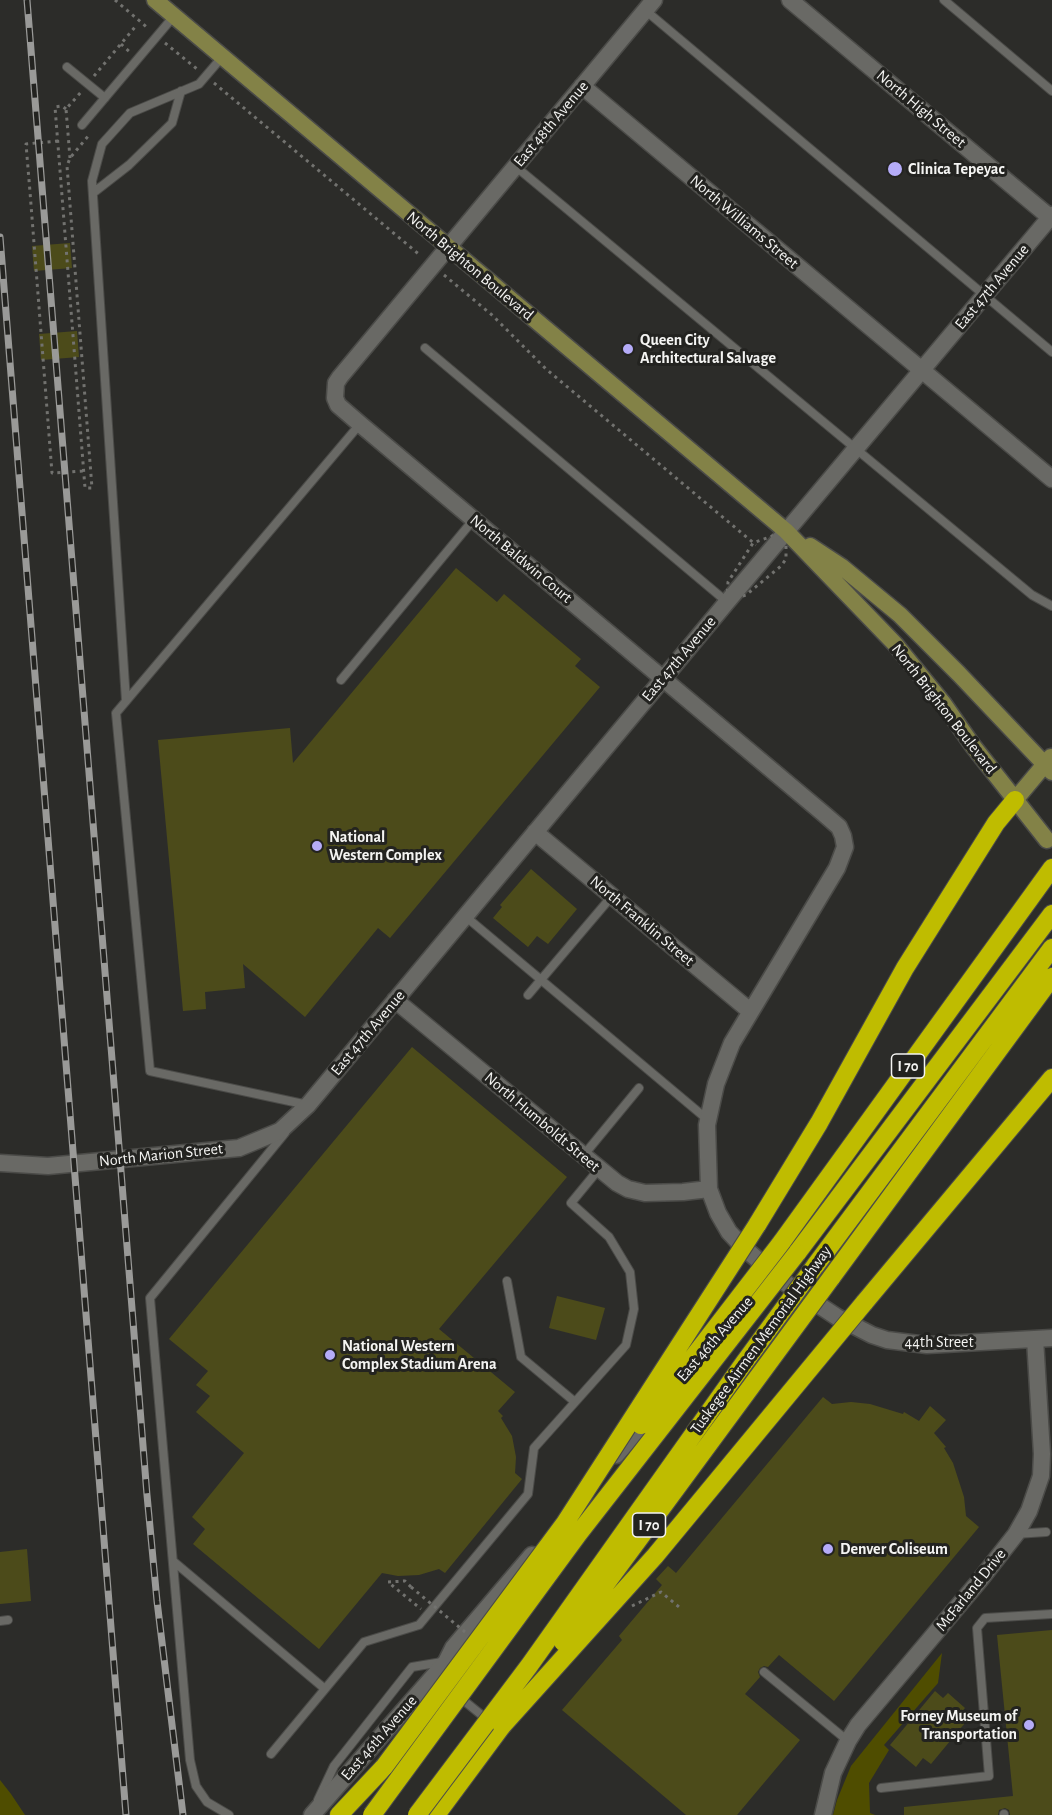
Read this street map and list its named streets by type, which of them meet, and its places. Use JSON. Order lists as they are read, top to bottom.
{
  "streets": {
    "highway": ["I 70", "Tuskegee Airmen Memorial Highway"],
    "main road": ["North Brighton Boulevard"],
    "street": [
      "North High Street",
      "East 48th Avenue",
      "North Williams Street",
      "East 47th Avenue",
      "North Baldwin Court",
      "North Franklin Street",
      "North Humboldt Street",
      "North Marion Street",
      "East 46th Avenue",
      "44th Street",
      "McFarland Drive"
    ]
  },
  "crossings": [
    ["North High Street", "East 47th Avenue"],
    ["East 48th Avenue", "North Williams Street"],
    ["East 48th Avenue", "North Brighton Boulevard"],
    ["East 48th Avenue", "North Baldwin Court"],
    ["North Williams Street", "East 47th Avenue"],
    ["North Brighton Boulevard", "East 47th Avenue"],
    ["North Brighton Boulevard", "North Baldwin Court"],
    ["East 47th Avenue", "North Baldwin Court"],
    ["East 47th Avenue", "North Franklin Street"],
    ["East 47th Avenue", "North Humboldt Street"],
    ["East 47th Avenue", "North Marion Street"],
    ["North Baldwin Court", "North Franklin Street"],
    ["I 70", "Tuskegee Airmen Memorial Highway"],
    ["North Humboldt Street", "44th Street"],
    ["East 46th Avenue", "44th Street"],
    ["44th Street", "McFarland Drive"]
  ],
  "places": [
    "Clinica Tepeyac",
    "Queen City Architectural Salvage",
    "National Western Complex",
    "National Western Complex Stadium Arena",
    "Denver Coliseum",
    "Forney Museum of Transportation"
  ]
}
